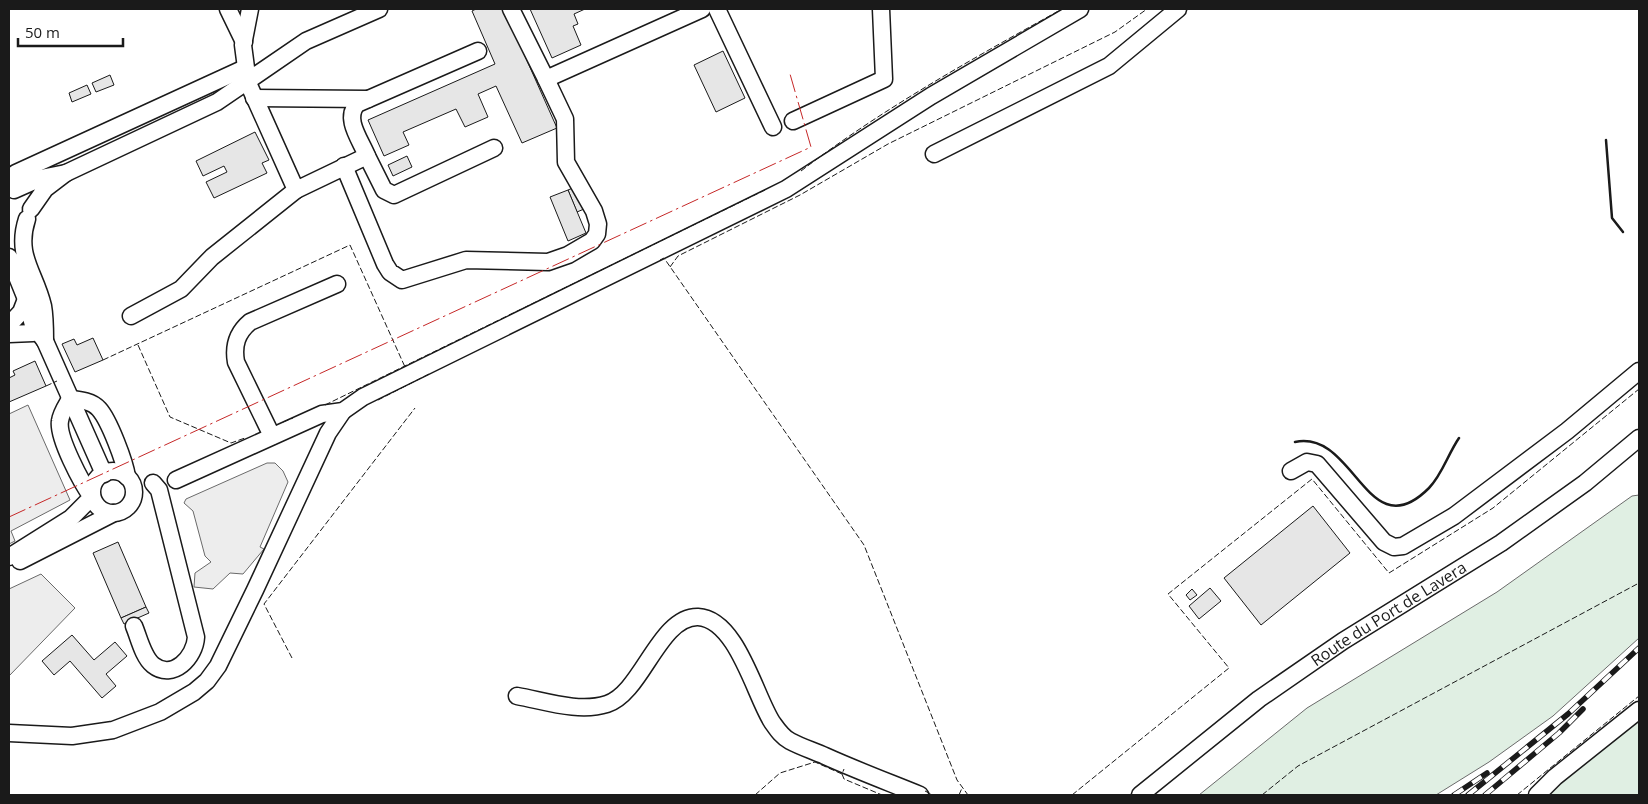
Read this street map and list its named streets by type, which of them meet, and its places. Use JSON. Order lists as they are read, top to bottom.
{
  "streets": {
    "street": ["Route du Port de Lavera"]
  },
  "scale_bar": "50 m"
}
